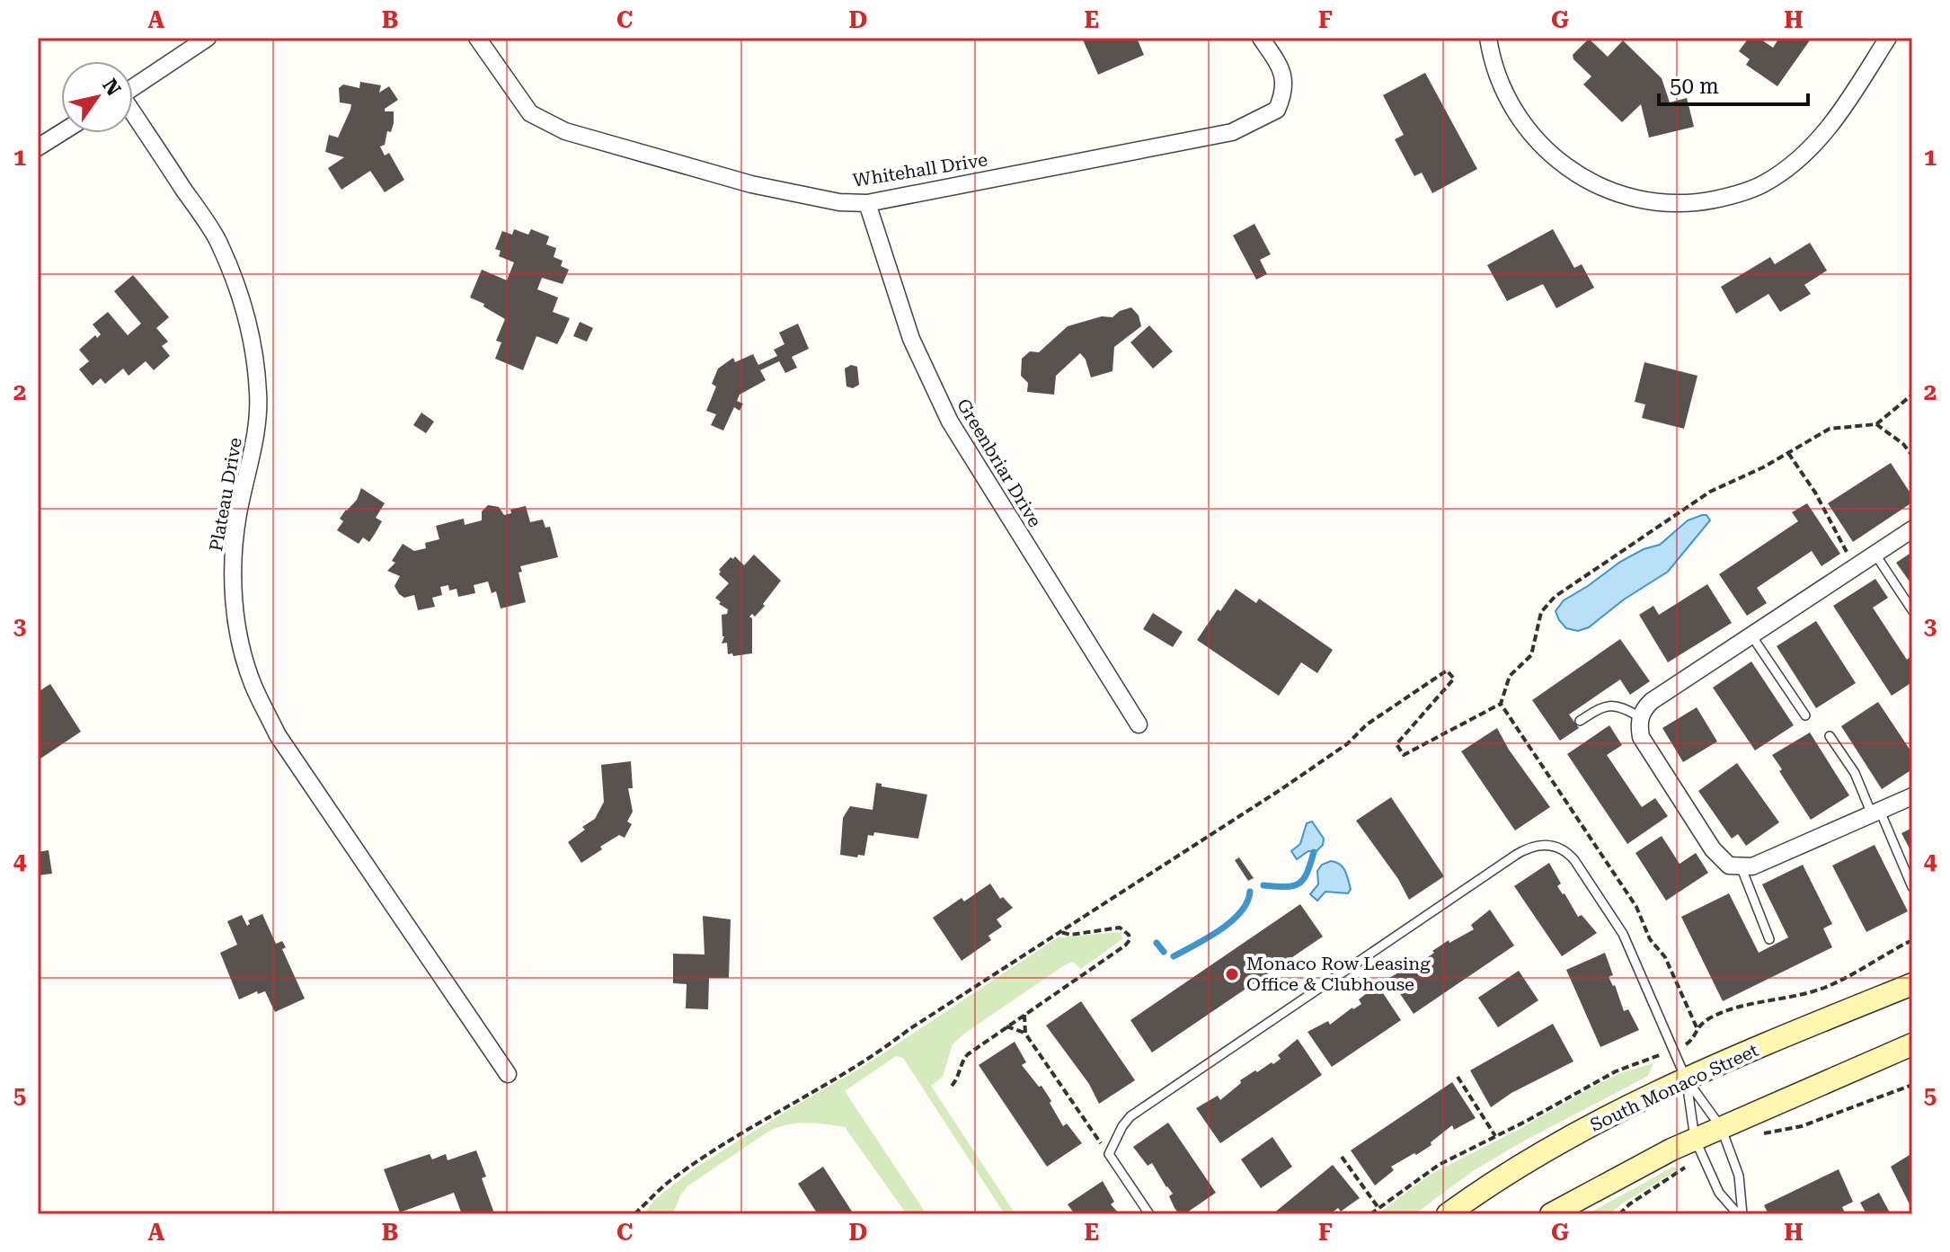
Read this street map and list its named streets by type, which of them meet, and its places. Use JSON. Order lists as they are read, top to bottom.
{
  "streets": {
    "main road": ["South Monaco Street"],
    "street": ["Whitehall Drive", "Greenbriar Drive", "Plateau Drive"]
  },
  "crossings": [
    ["Whitehall Drive", "Greenbriar Drive"]
  ],
  "places": ["Monaco Row Leasing Office & Clubhouse"],
  "scale_bar": "50 m",
  "north": "top right",
  "grid": {
    "columns": [
      "A",
      "B",
      "C",
      "D",
      "E",
      "F",
      "G",
      "H"
    ],
    "rows": [
      "1",
      "2",
      "3",
      "4",
      "5"
    ]
  }
}
